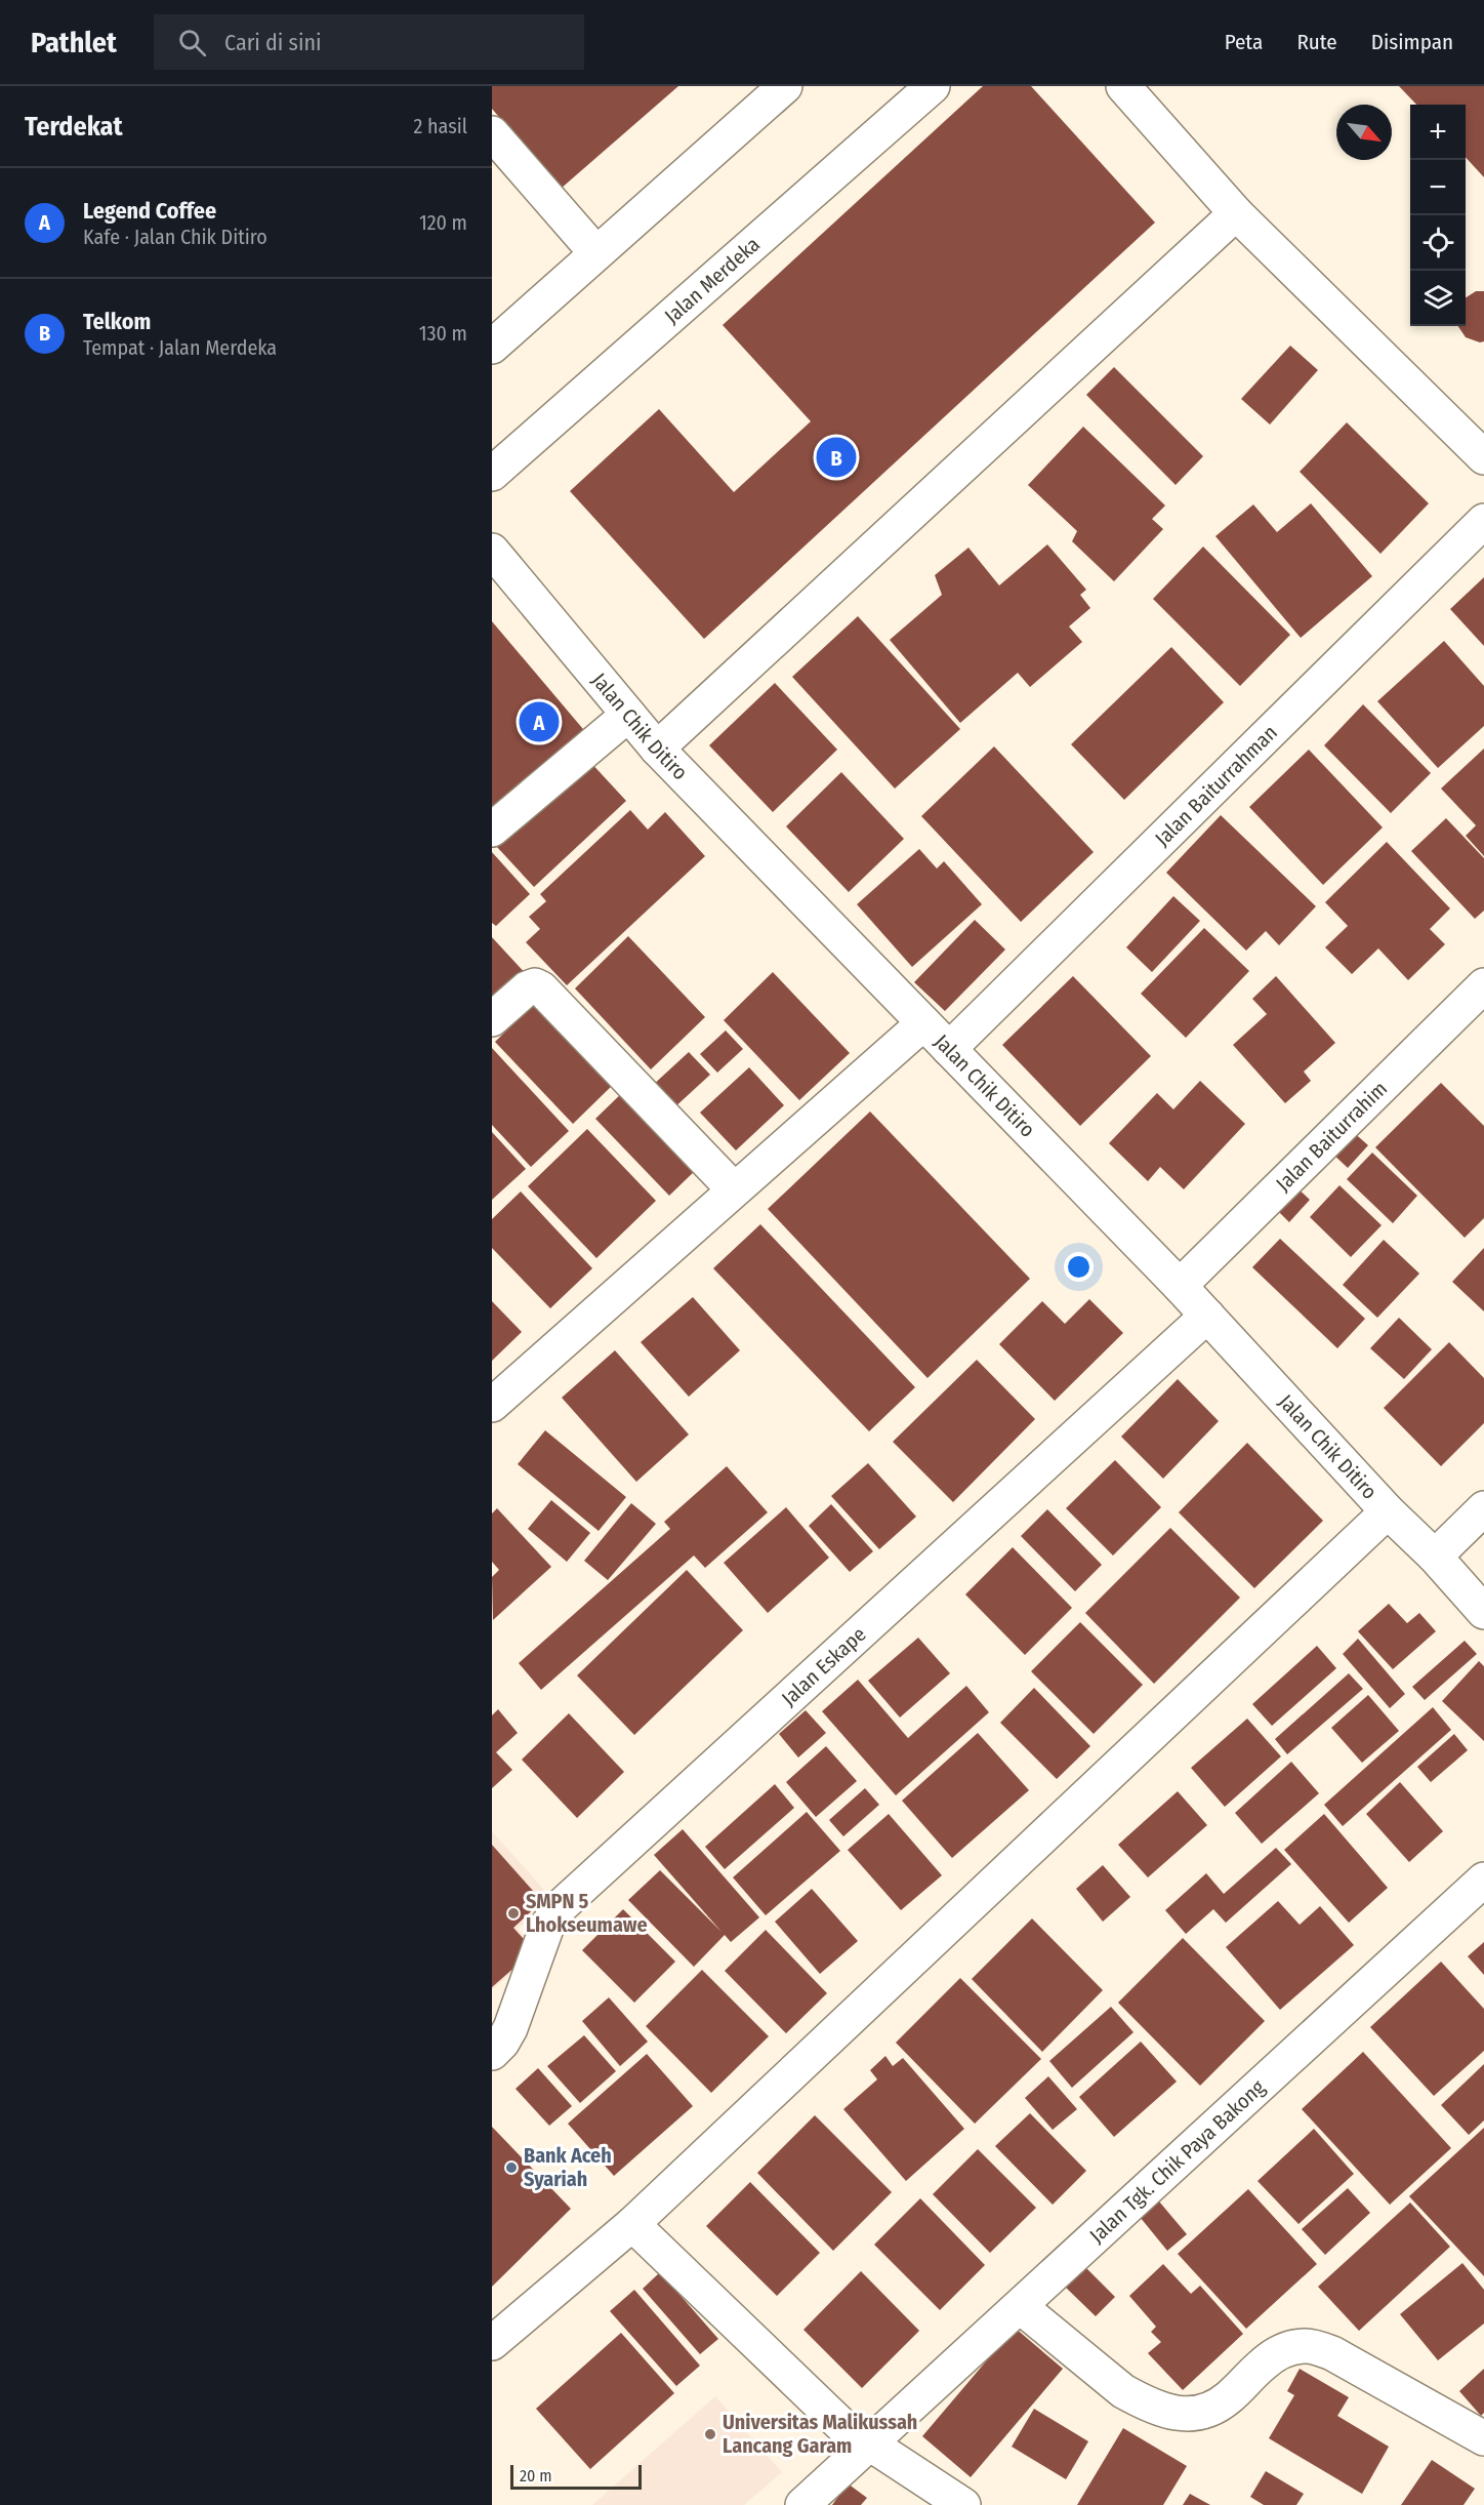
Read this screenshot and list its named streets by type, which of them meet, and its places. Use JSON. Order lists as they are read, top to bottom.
{
  "streets": {
    "street": [
      "Jalan Merdeka",
      "Jalan Chik Ditiro",
      "Jalan Baiturrahman",
      "Jalan Baiturrahim",
      "Jalan Eskape",
      "Jalan Tgk. Chik Paya Bakong"
    ]
  },
  "crossings": [
    ["Jalan Chik Ditiro", "Jalan Baiturrahman"],
    ["Jalan Chik Ditiro", "Jalan Baiturrahim"],
    ["Jalan Chik Ditiro", "Jalan Eskape"]
  ],
  "places": ["SMPN 5 Lhokseumawe", "Bank Aceh Syariah", "Universitas Malikussah Lancang Garam"],
  "scale_bar": "20 m",
  "north": "bottom right",
  "page": {
    "header": "Pathlet",
    "search": "Cari di sini",
    "nav": ["Peta", "Rute", "Disimpan"],
    "heading": ["Terdekat", "2 hasil"],
    "map_buttons": ["+", "−"],
    "list": [
      {
        "mark": "A",
        "name": "Legend Coffee",
        "note": "Kafe · Jalan Chik Ditiro",
        "value": "120 m"
      },
      {
        "mark": "B",
        "name": "Telkom",
        "note": "Tempat · Jalan Merdeka",
        "value": "130 m"
      }
    ],
    "pins": ["B", "A"],
    "scale": "20 m"
  }
}
